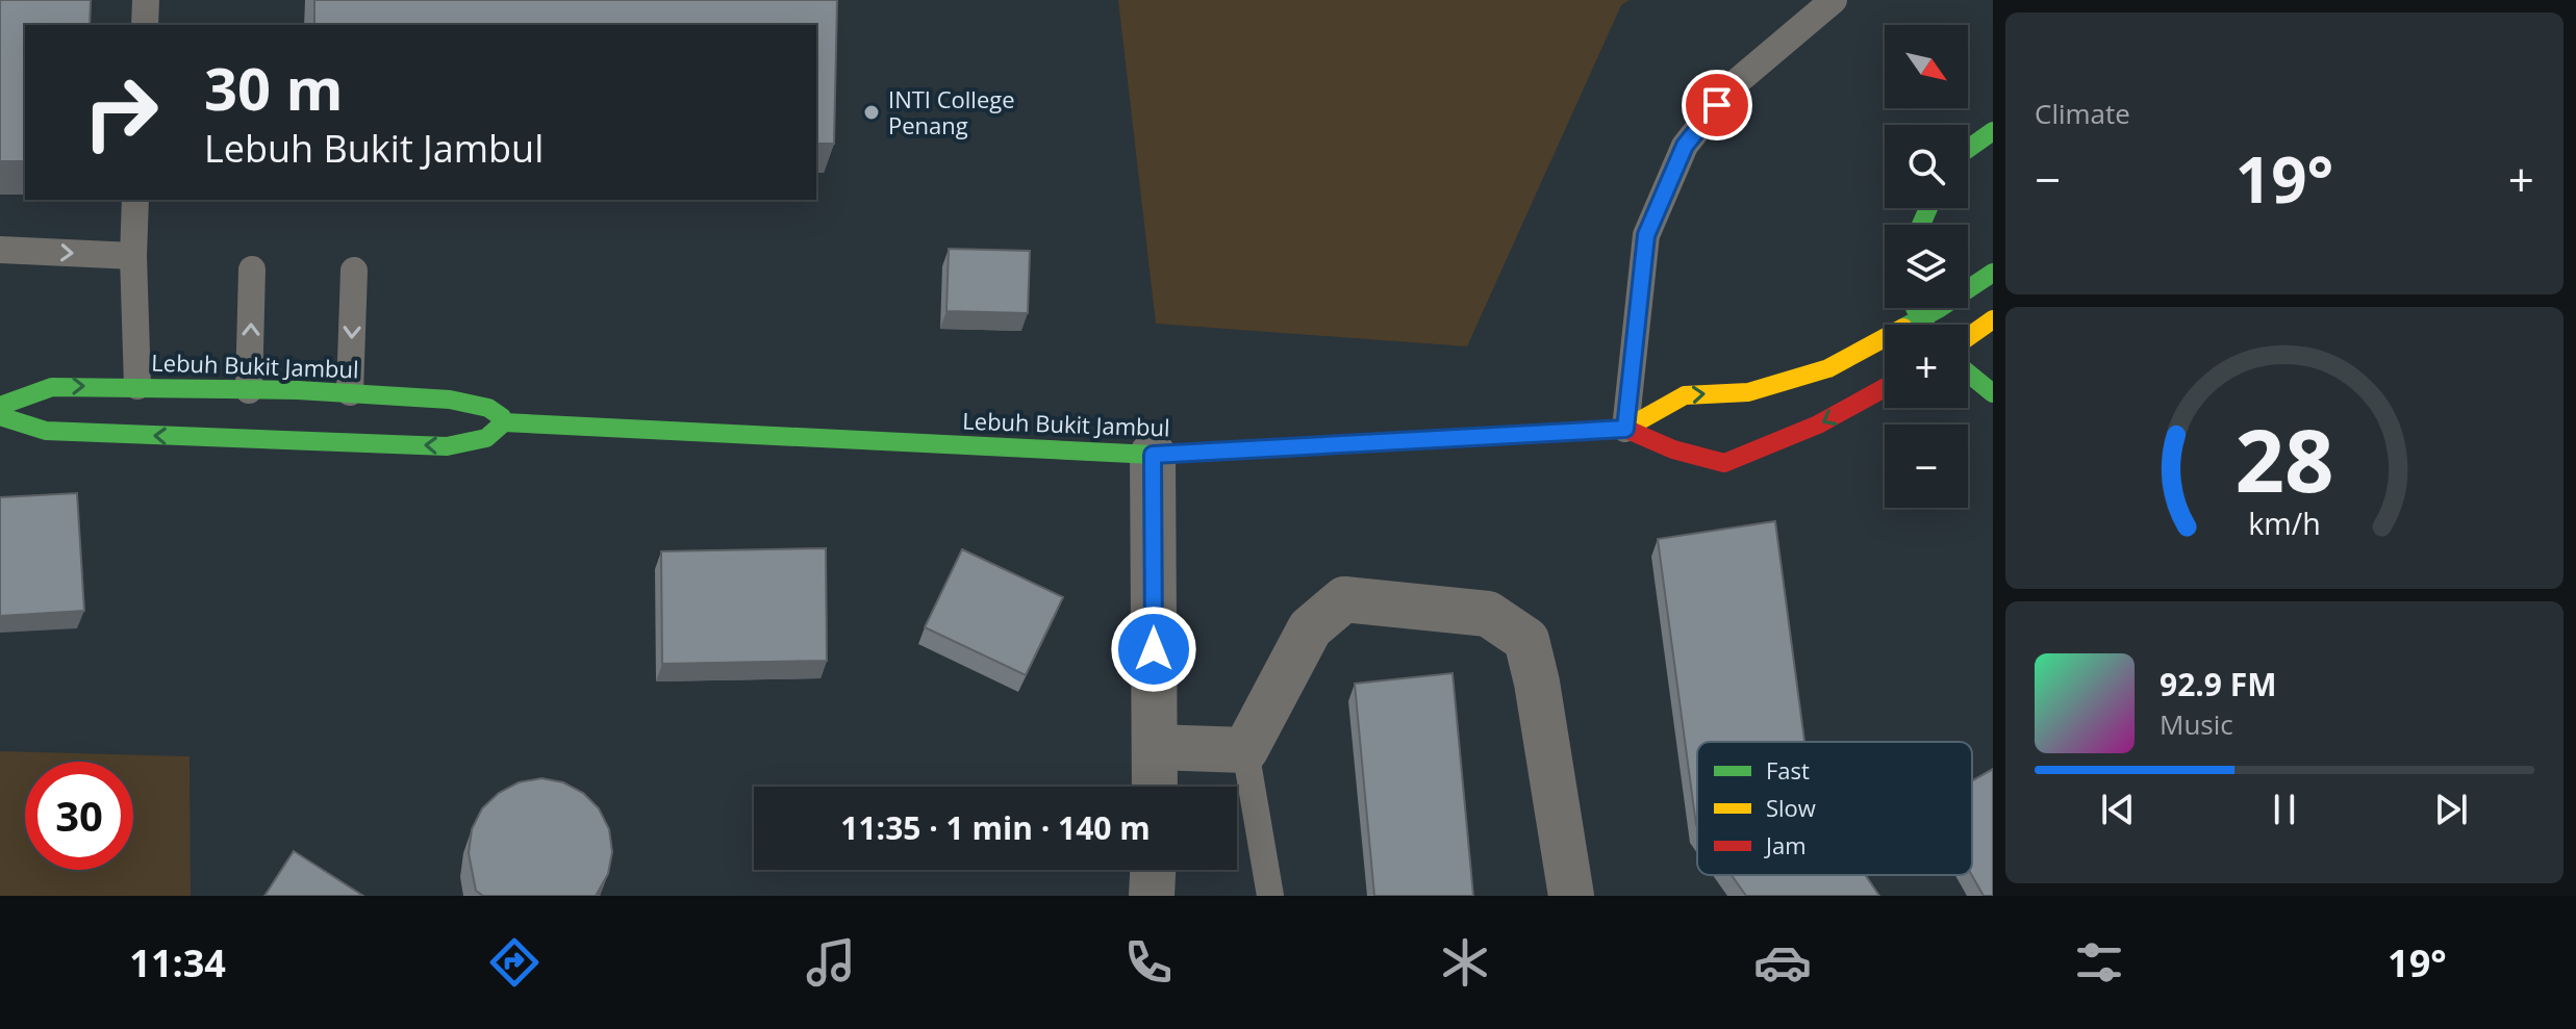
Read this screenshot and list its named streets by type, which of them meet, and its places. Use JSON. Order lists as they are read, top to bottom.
{
  "streets": {
    "main road": ["Lebuh Bukit Jambul"]
  },
  "places": ["INTI College Penang"],
  "legend": ["Fast", "Slow", "Jam"],
  "north": "bottom right",
  "page": {
    "tile": "Climate",
    "map_buttons": ["+", "−"],
    "turn": ["30 m", "Lebuh Bukit Jambul"],
    "heat": ["−", "19°", "+"],
    "song": ["92.9 FM", "Music"],
    "limit": "30",
    "trip": "11:35 · 1 min · 140 m",
    "tabs": ["11:34", "19°"],
    "gauge": ["28", "km/h"]
  }
}
